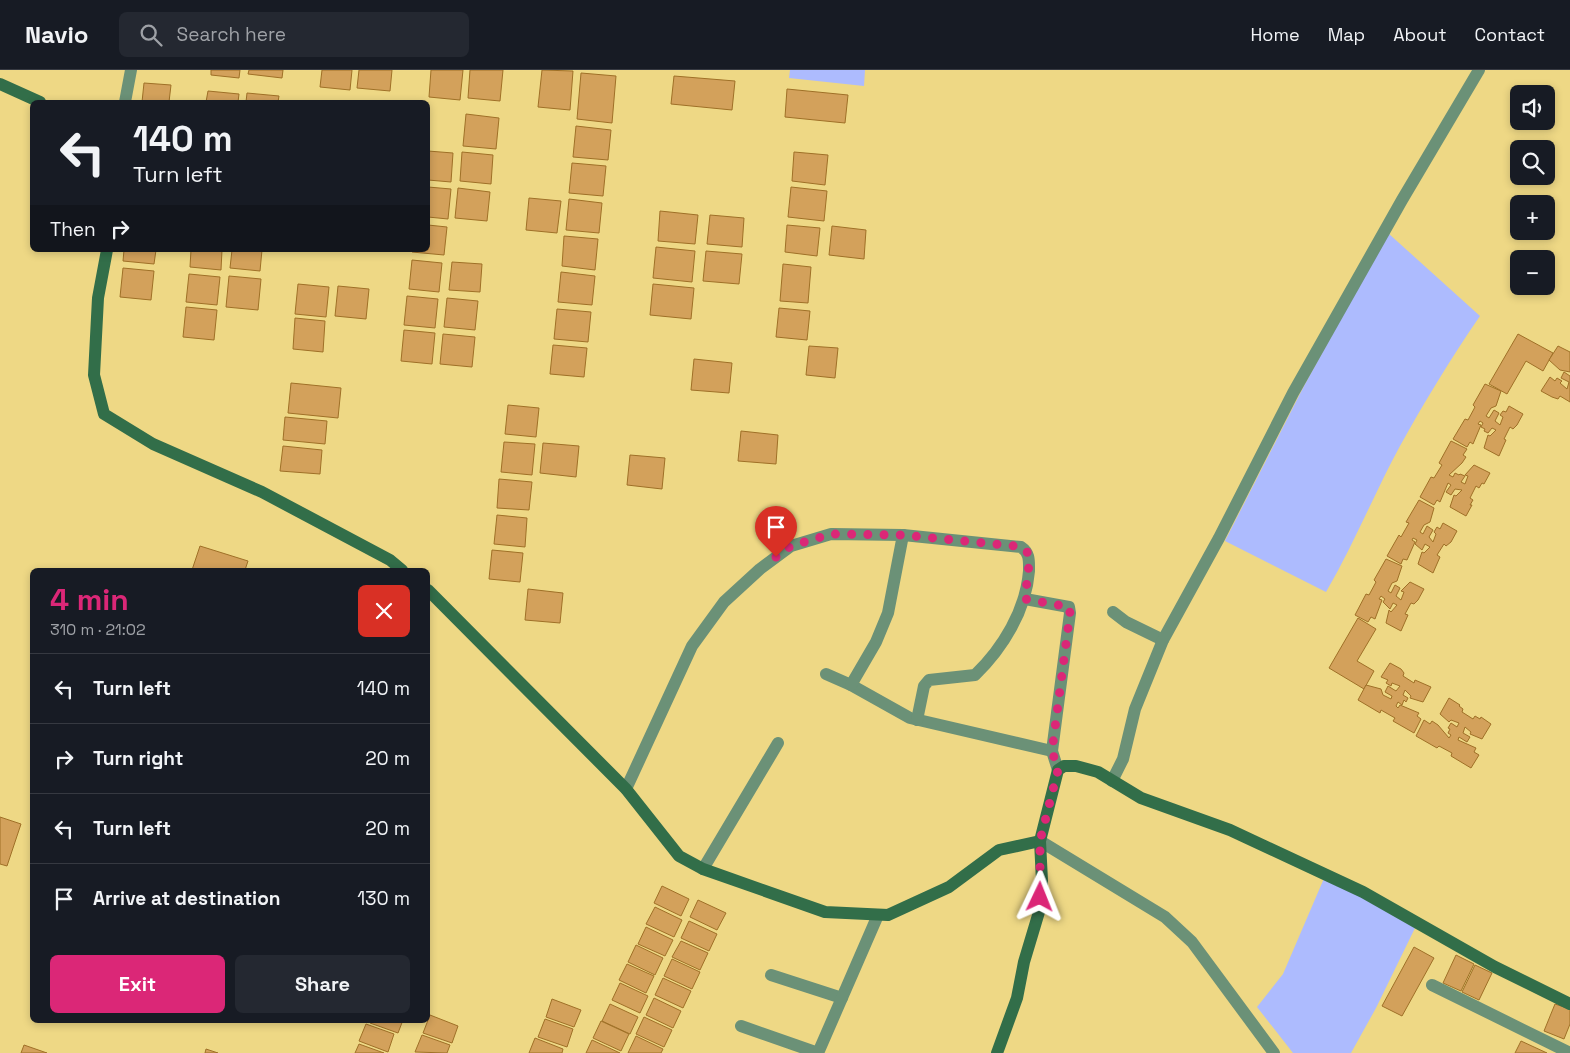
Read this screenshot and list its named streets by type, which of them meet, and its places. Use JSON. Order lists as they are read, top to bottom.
{
  "page": {
    "header": "Navio",
    "search": "Search here",
    "nav": [
      "Home",
      "Map",
      "About",
      "Contact"
    ],
    "map_buttons": ["+", "−"],
    "turn": ["140 m", "Turn left"],
    "then": "Then",
    "heading": ["4 min", "310 m · 21:02"],
    "list": [
      {
        "name": "Turn left",
        "value": "140 m"
      },
      {
        "name": "Turn right",
        "value": "20 m"
      },
      {
        "name": "Turn left",
        "value": "20 m"
      },
      {
        "name": "Arrive at destination",
        "value": "130 m"
      }
    ],
    "buttons": ["Exit", "Share"]
  }
}
